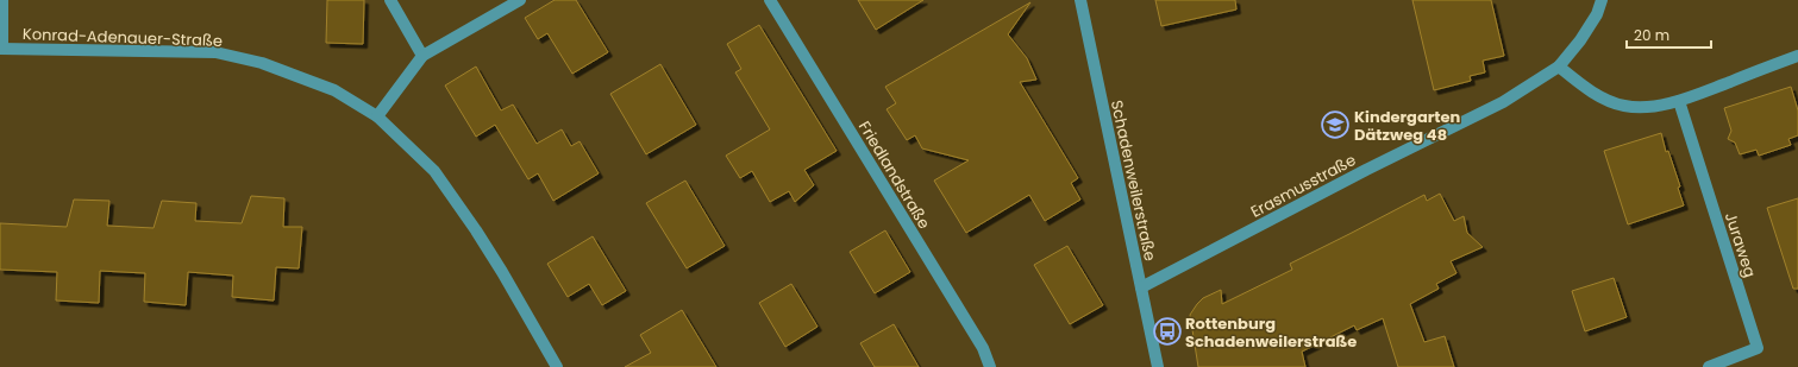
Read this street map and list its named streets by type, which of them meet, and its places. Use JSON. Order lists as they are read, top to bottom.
{
  "streets": {
    "street": [
      "Konrad-Adenauer-Straße",
      "Friedlandstraße",
      "Schadenweilerstraße",
      "Erasmusstraße",
      "Juraweg"
    ]
  },
  "crossings": [
    ["Schadenweilerstraße", "Erasmusstraße"]
  ],
  "places": {
    "school or university": ["Kindergarten Dätzweg 48"],
    "bus stop": ["Rottenburg Schadenweilerstraße"]
  },
  "scale_bar": "20 m"
}
